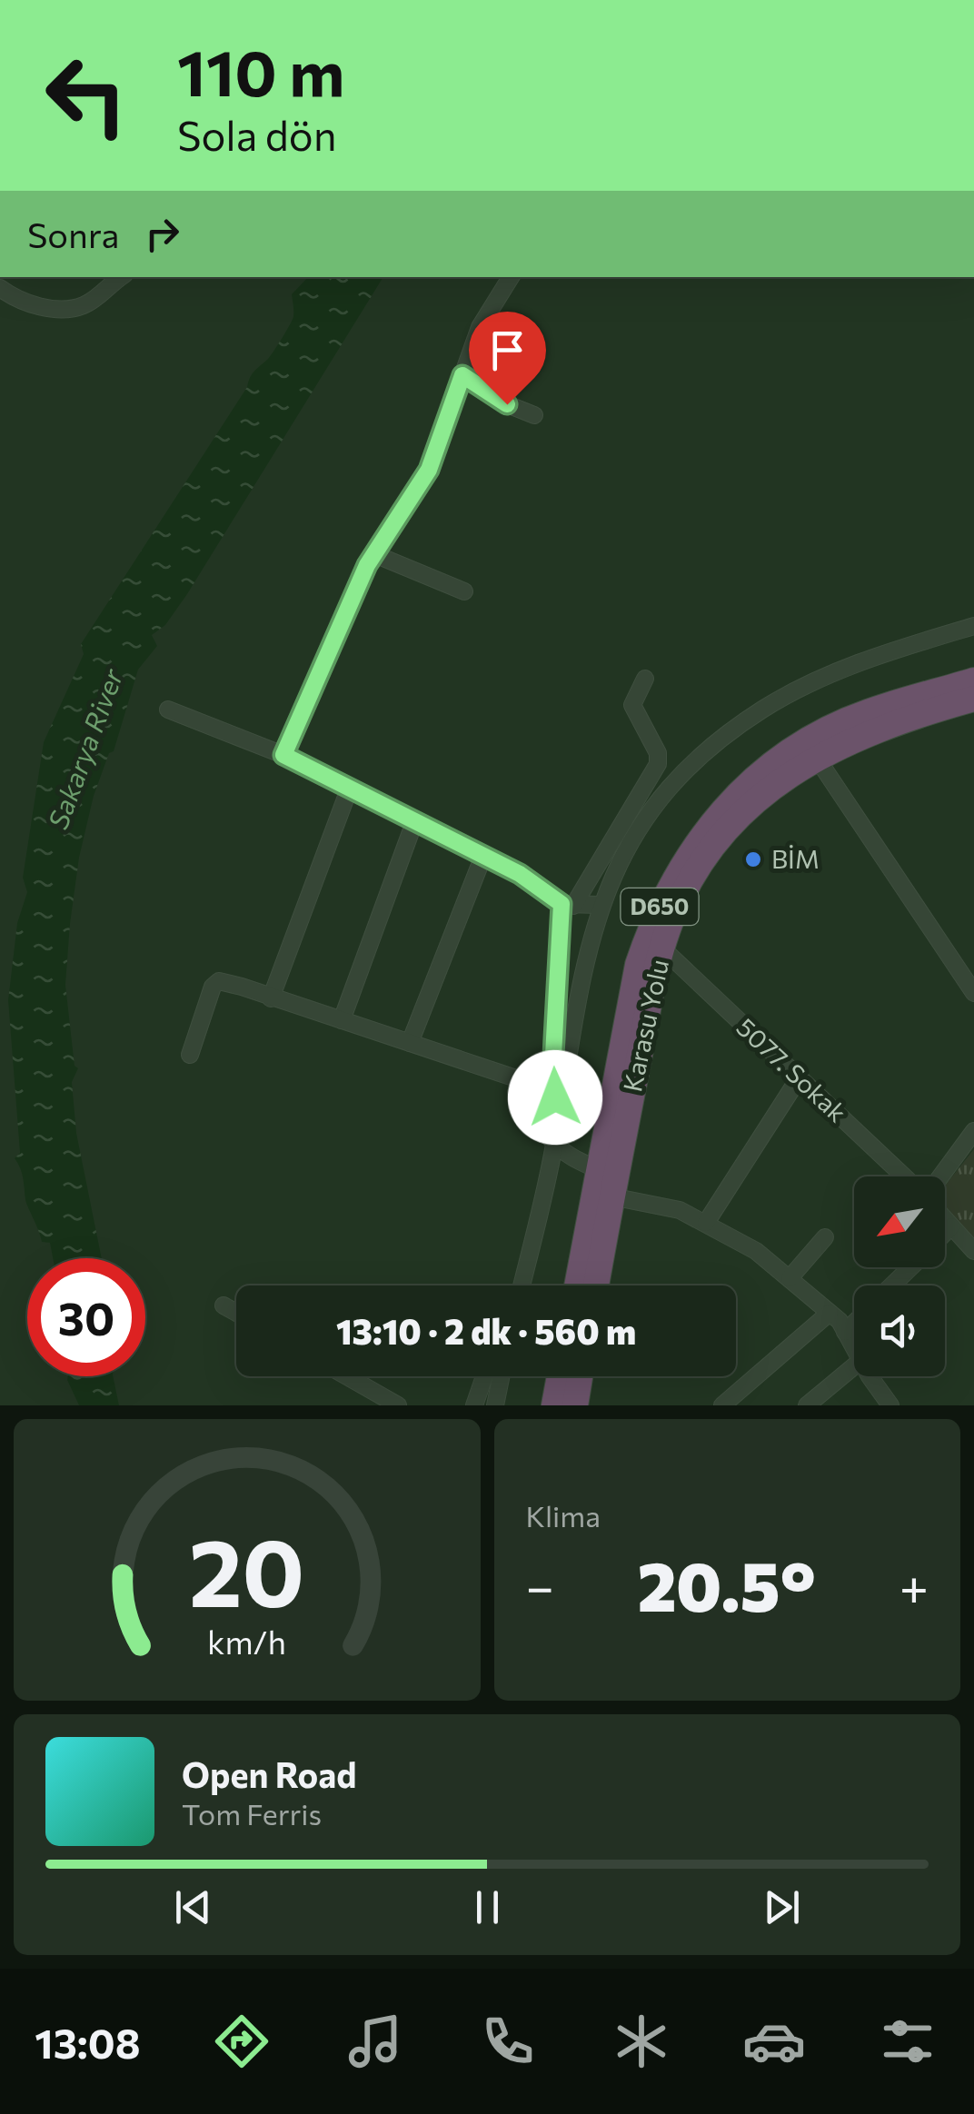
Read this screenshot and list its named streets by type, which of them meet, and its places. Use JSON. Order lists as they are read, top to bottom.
{
  "streets": {
    "highway": ["D650", "Karasu Yolu"],
    "street": ["5077. Sokak"]
  },
  "crossings": [
    ["Karasu Yolu", "5077. Sokak"]
  ],
  "water": ["Sakarya River"],
  "places": ["BİM"],
  "north": "bottom left",
  "page": {
    "turn": ["110 m", "Sola dön"],
    "then": "Sonra",
    "limit": "30",
    "trip": "13:10 · 2 dk · 560 m",
    "tile": "Klima",
    "heat": ["−", "20.5°", "+"],
    "song": ["Open Road", "Tom Ferris"],
    "tabs": "13:08",
    "gauge": ["20", "km/h"]
  }
}
